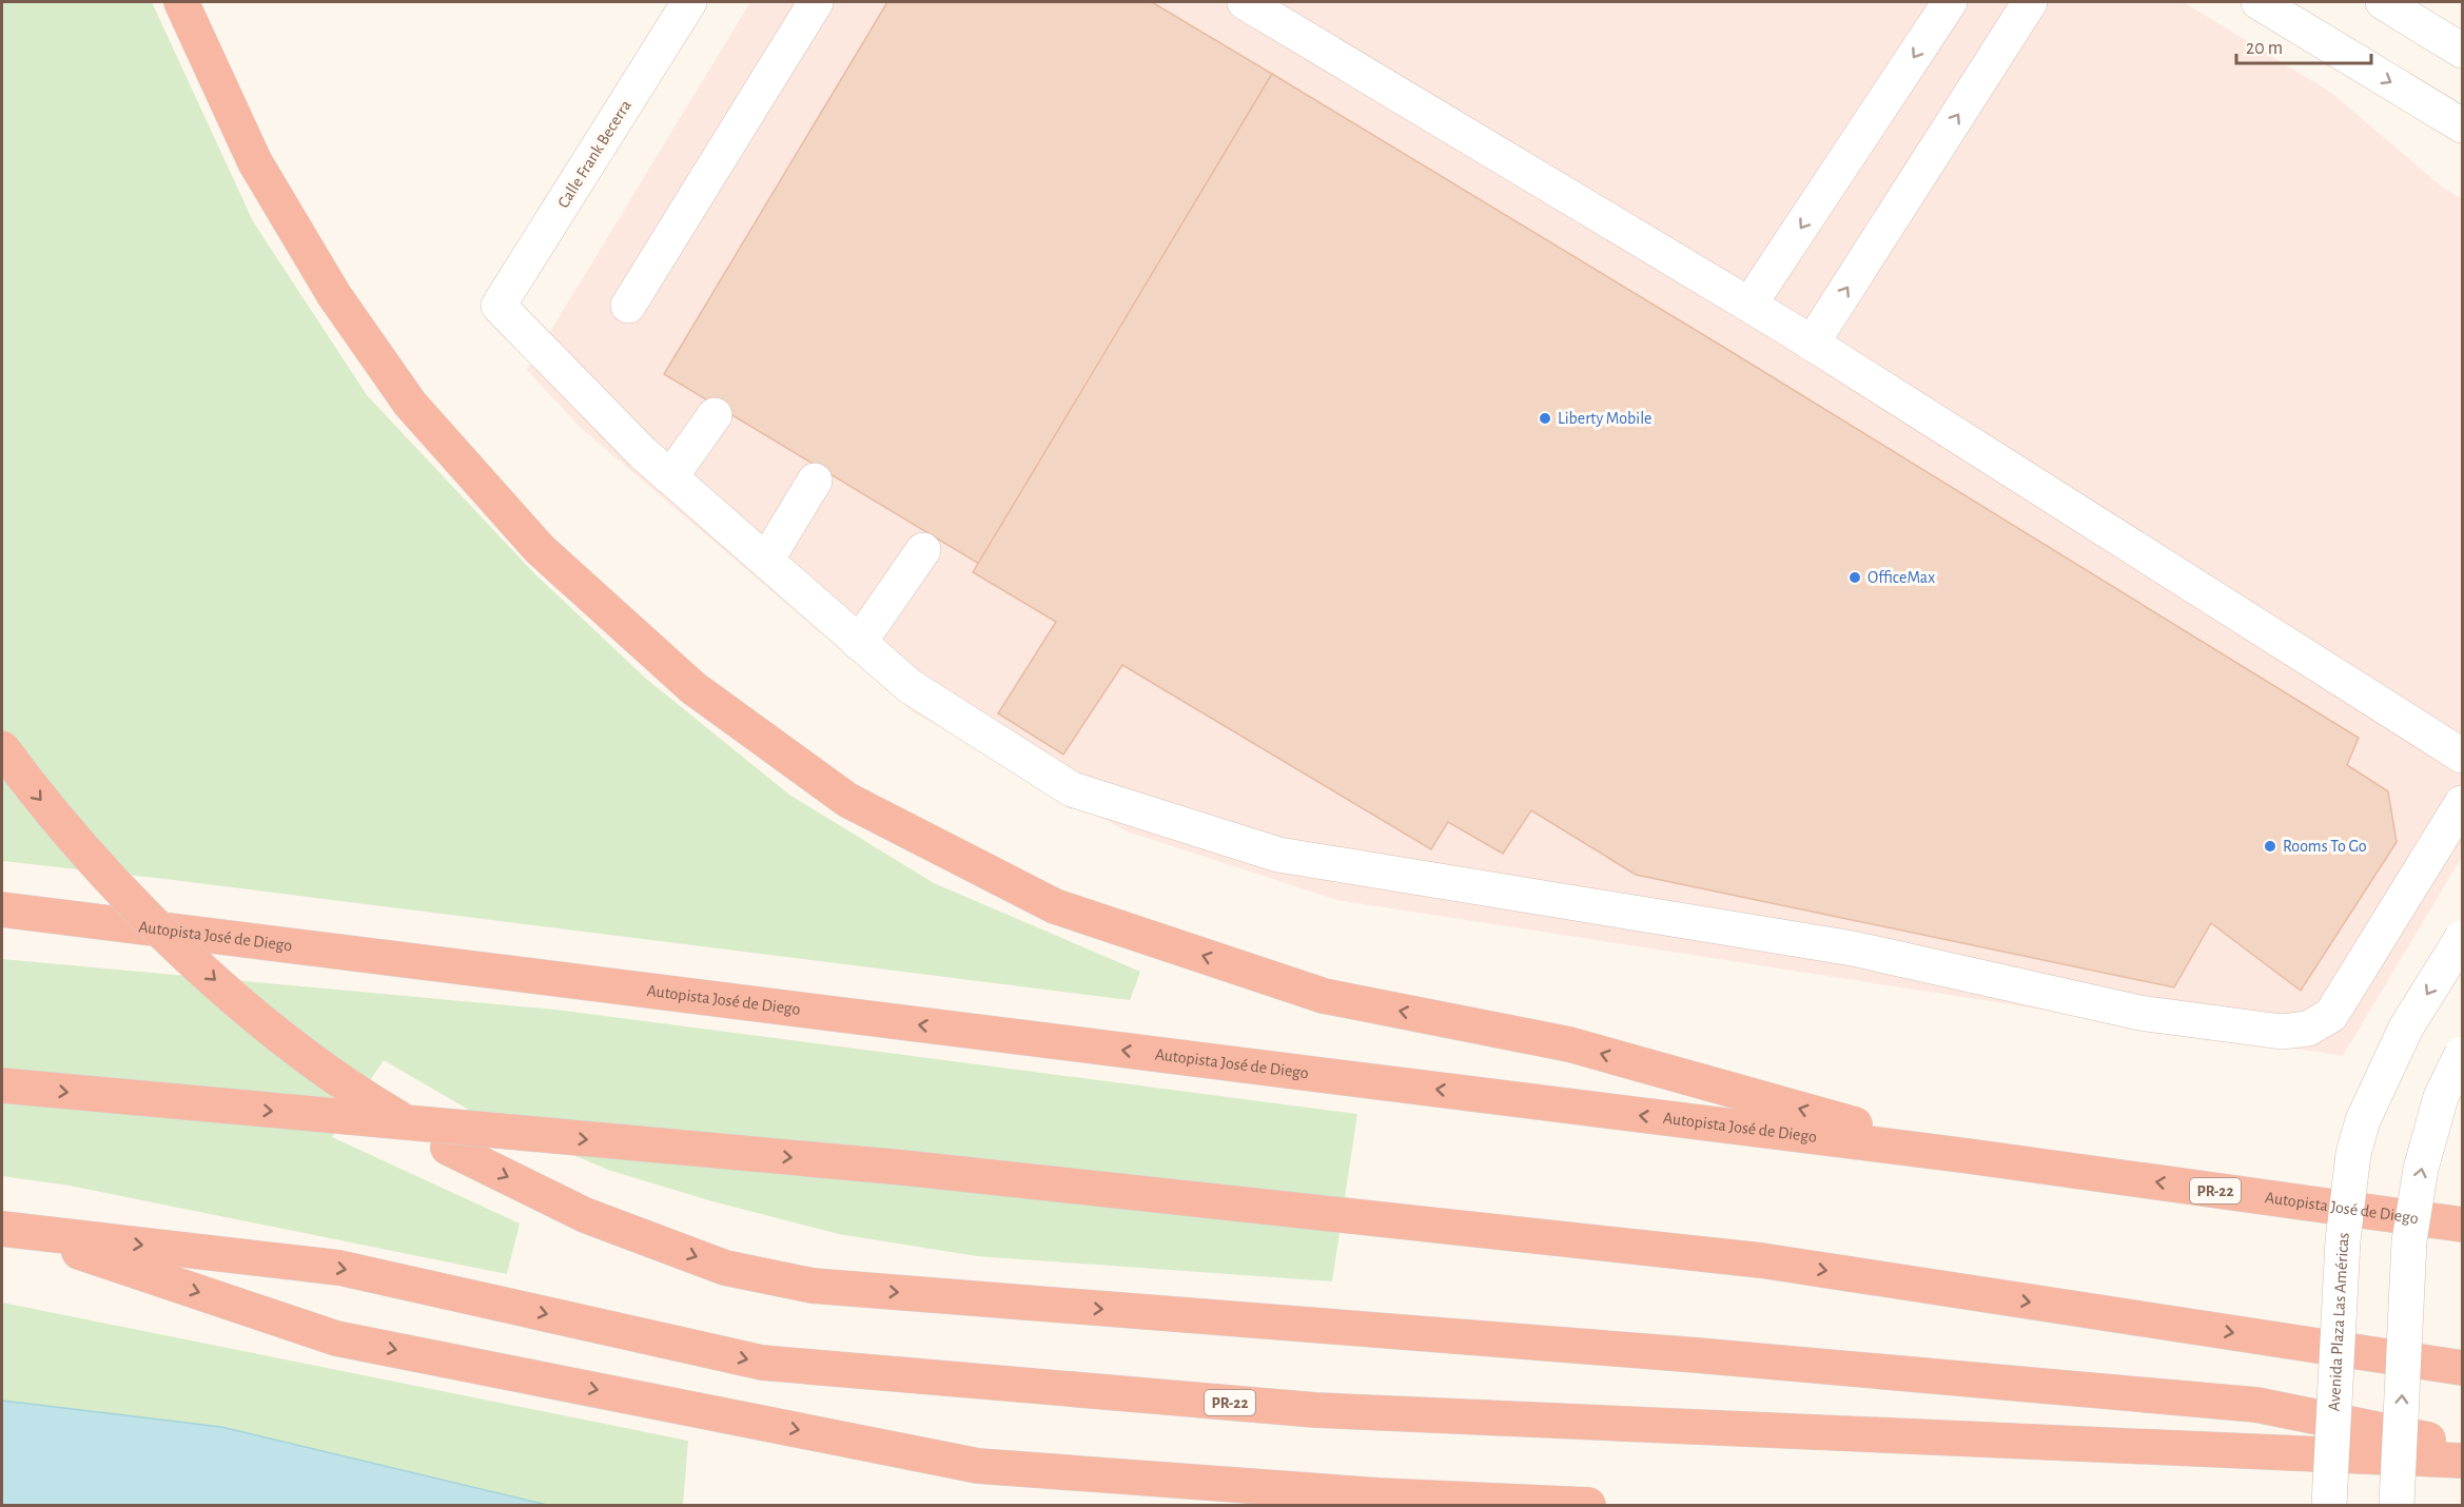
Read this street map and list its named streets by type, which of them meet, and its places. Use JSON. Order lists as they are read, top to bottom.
{
  "streets": {
    "highway": ["Autopista José de Diego", "PR-22"],
    "street": ["Calle Frank Becerra", "Avenida Plaza Las Américas"]
  },
  "places": ["Liberty Mobile", "OfficeMax", "Rooms To Go"],
  "scale_bar": "20 m"
}
